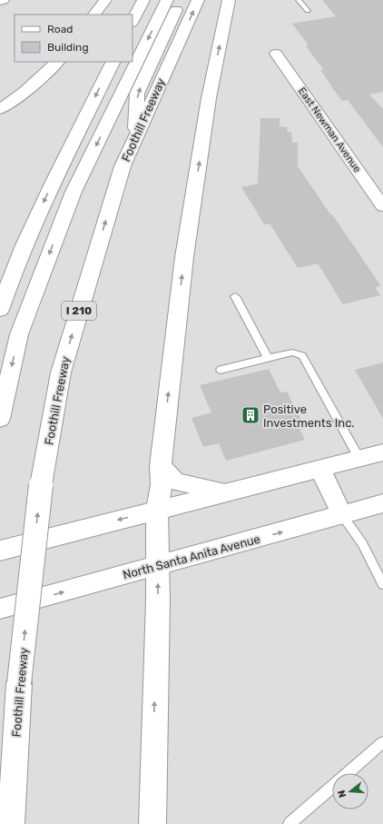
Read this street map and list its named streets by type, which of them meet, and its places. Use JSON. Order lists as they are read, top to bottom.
{
  "streets": {
    "main road": ["Foothill Freeway", "I 210", "North Santa Anita Avenue"],
    "street": ["East Newman Avenue"]
  },
  "places": {
    "building": ["Positive Investments Inc."]
  },
  "legend": ["Road", "Building"],
  "north": "left"
}
